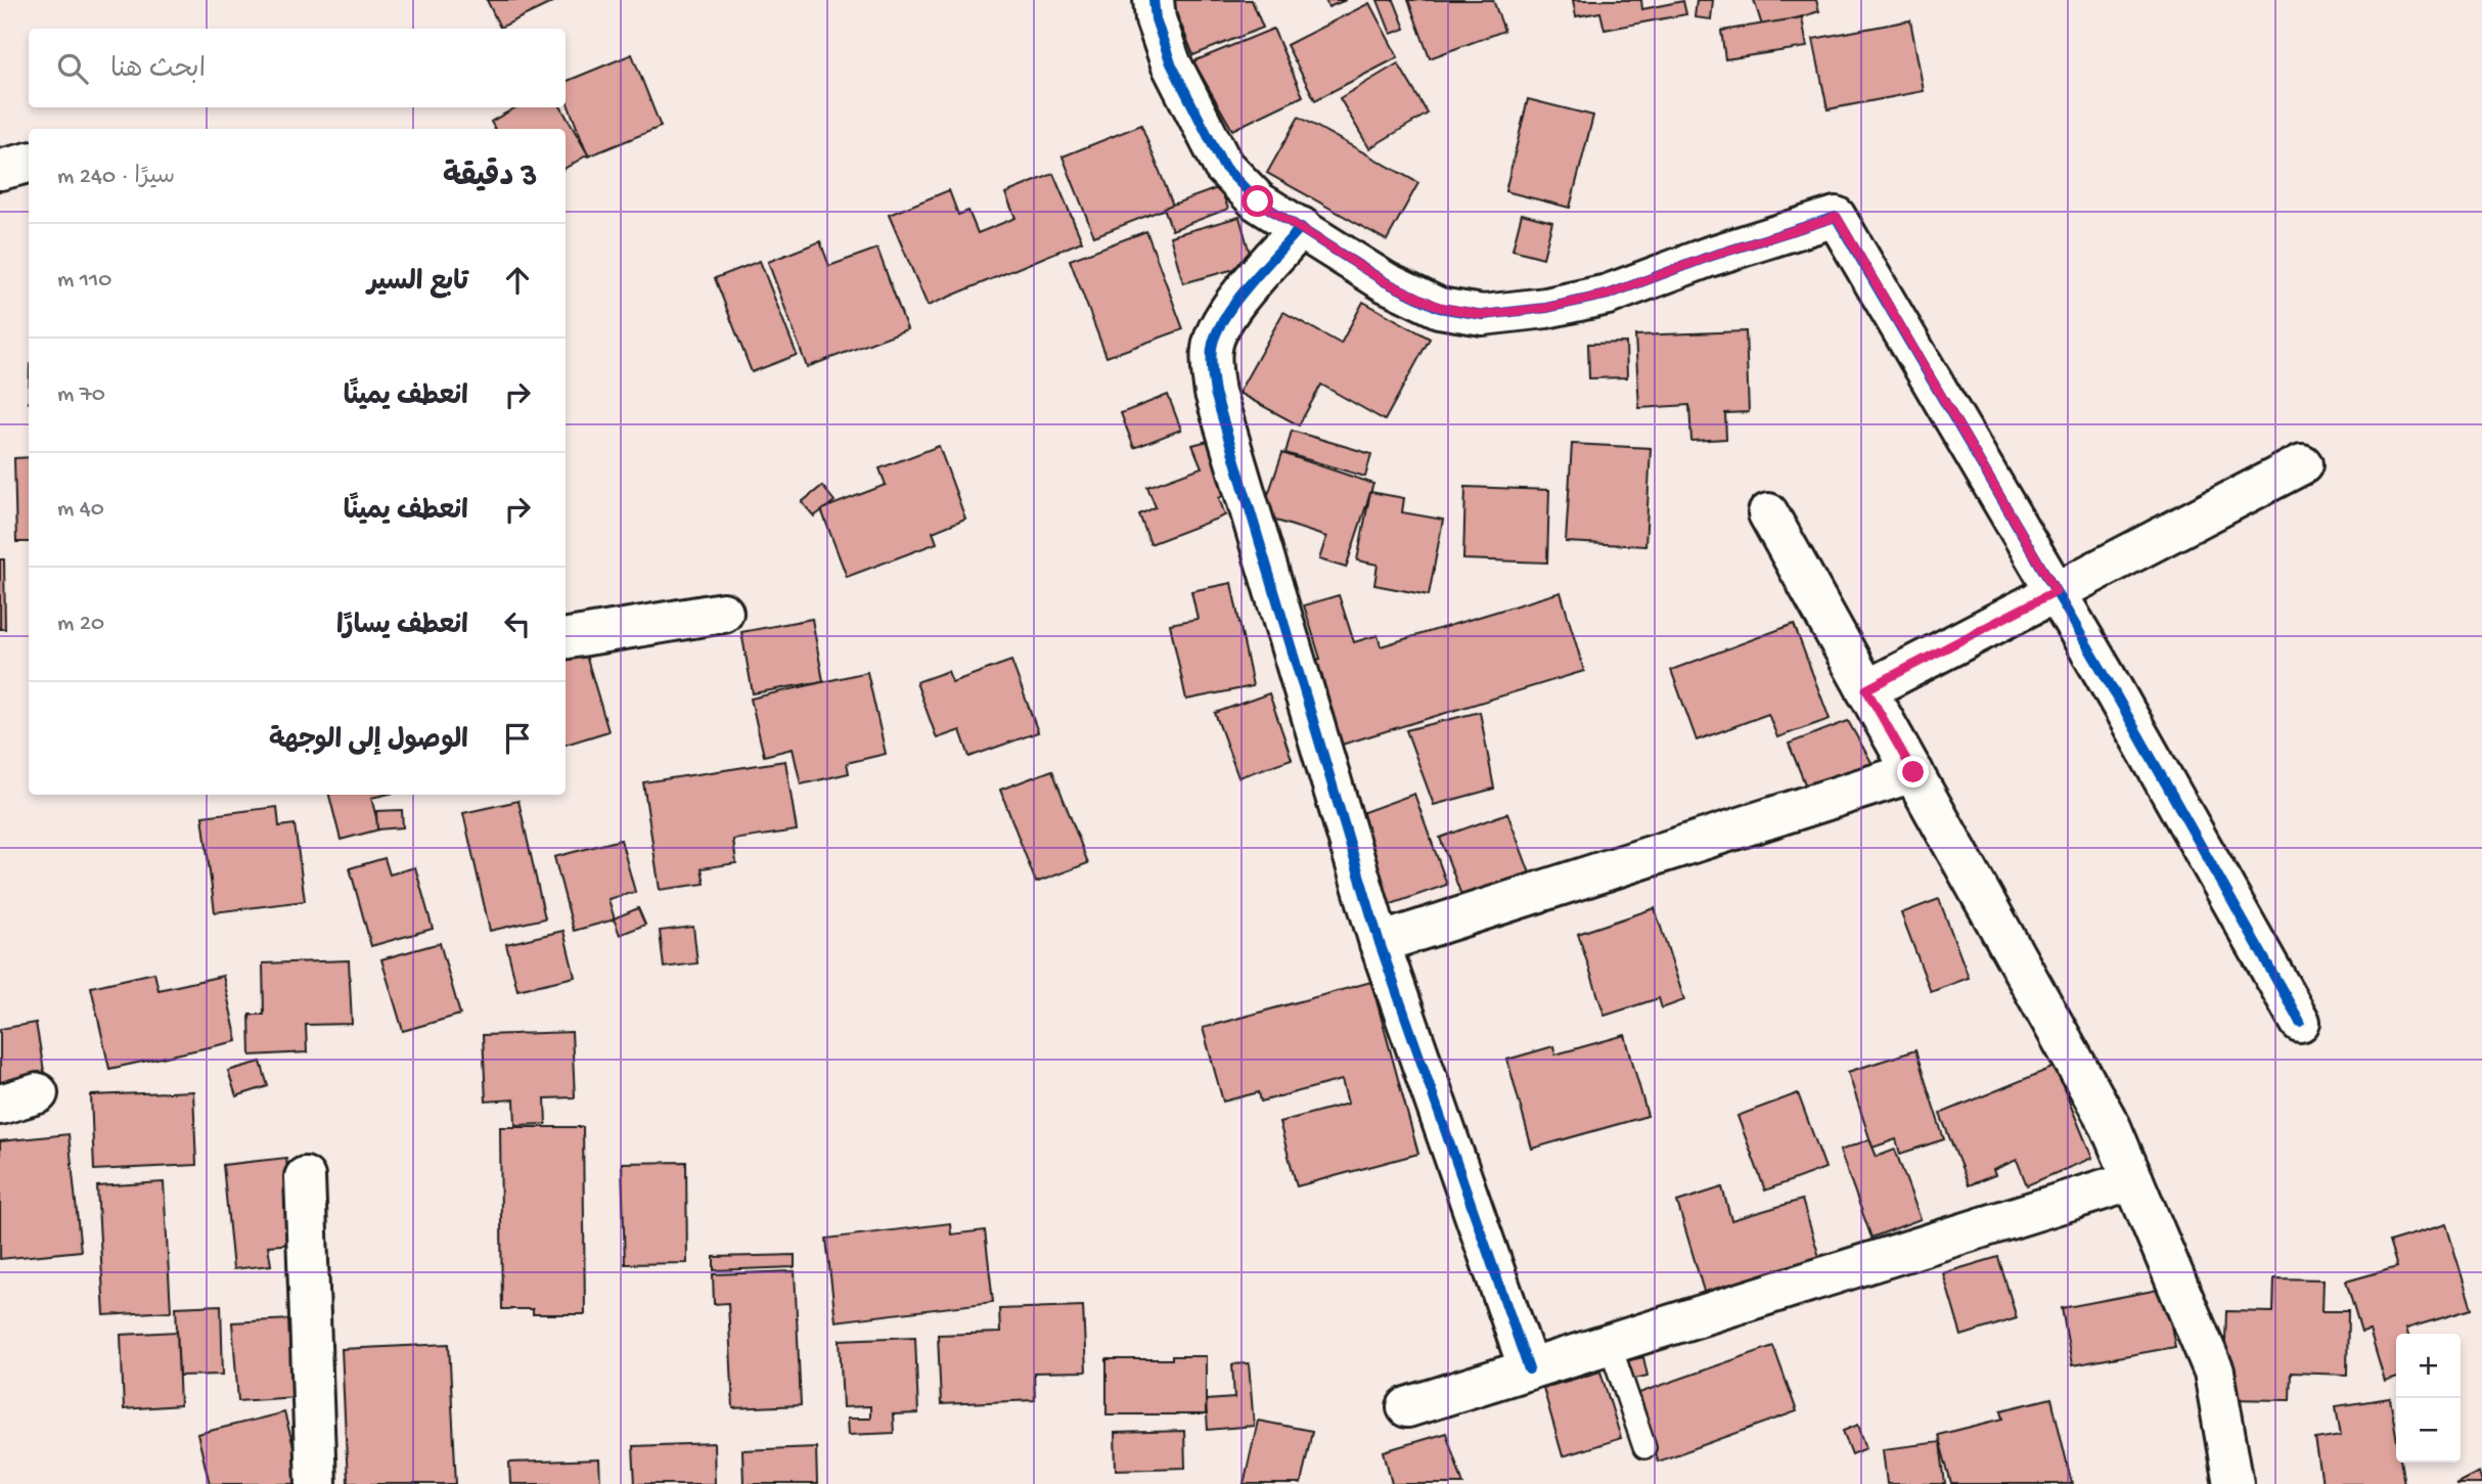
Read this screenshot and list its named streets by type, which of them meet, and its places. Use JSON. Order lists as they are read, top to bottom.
{
  "page": {
    "search": "ابحث هنا",
    "heading": ["3 دقيقة", "سيرًا · 240 m"],
    "list": [
      ["تابع السير", "110 m"],
      ["انعطف يمينًا", "70 m"],
      ["انعطف يمينًا", "40 m"],
      ["انعطف يسارًا", "20 m"],
      "الوصول إلى الوجهة"
    ],
    "map_buttons": ["+", "−"]
  }
}
